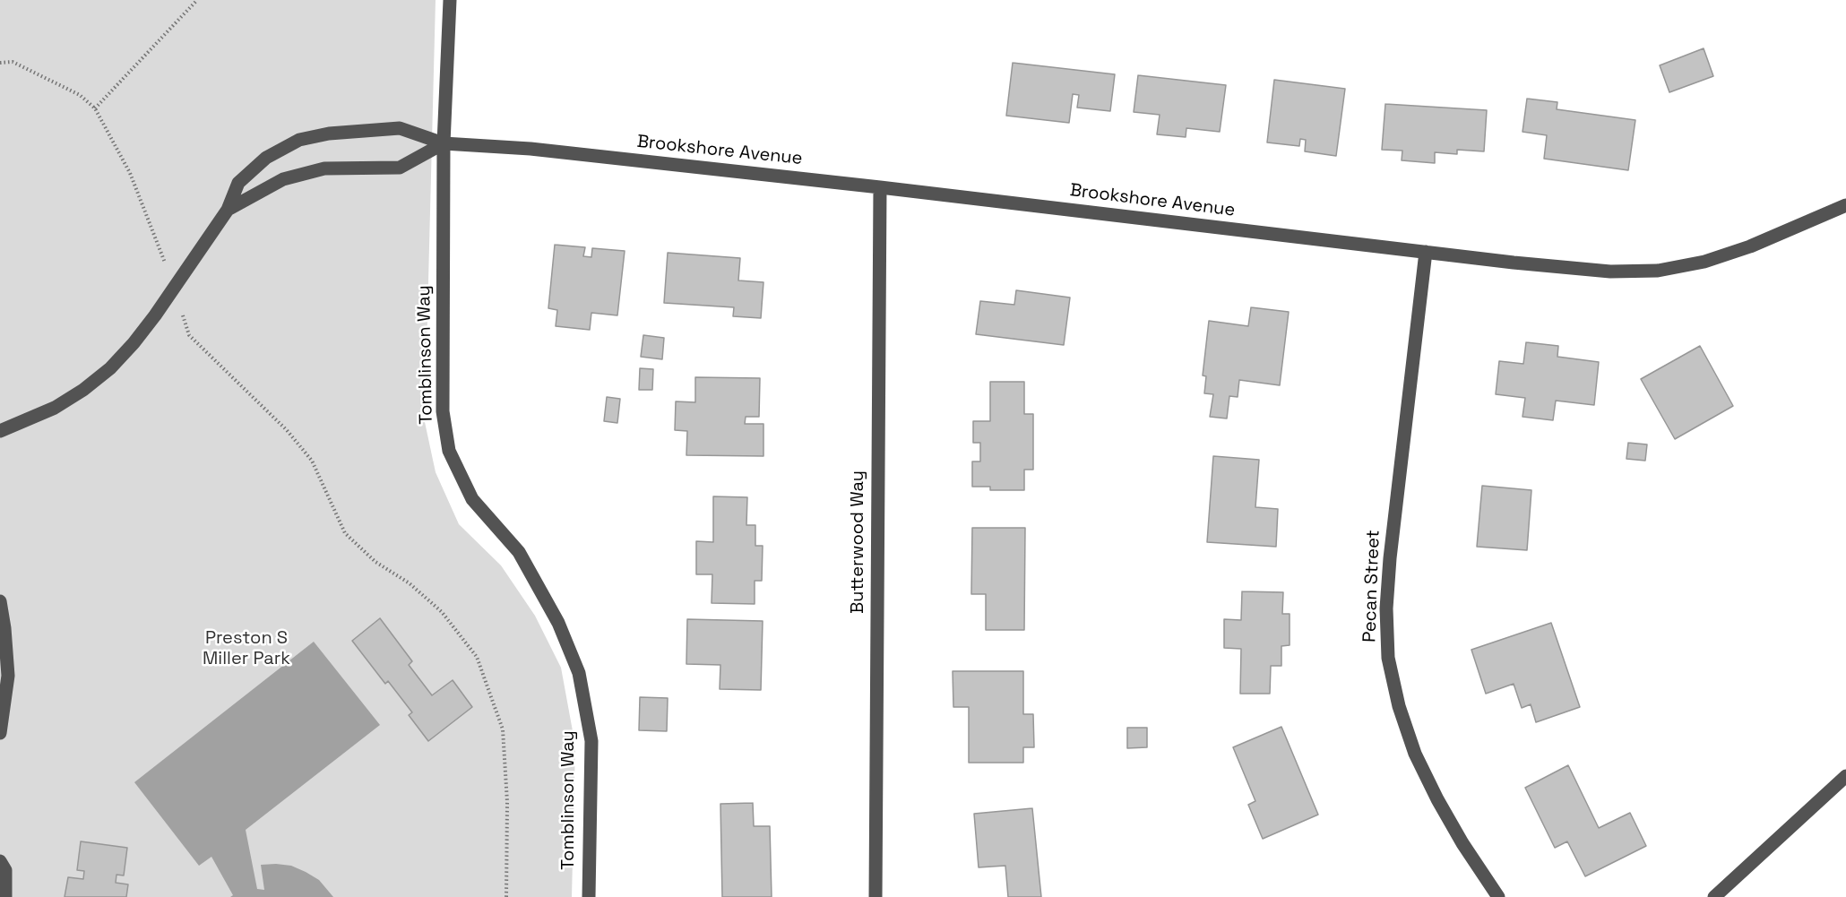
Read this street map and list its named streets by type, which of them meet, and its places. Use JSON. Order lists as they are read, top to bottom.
{
  "streets": {
    "street": [
      "Brookshore Avenue",
      "Tomblinson Way",
      "Butterwood Way",
      "Pecan Street"
    ]
  },
  "crossings": [
    ["Brookshore Avenue", "Tomblinson Way"],
    ["Brookshore Avenue", "Butterwood Way"],
    ["Brookshore Avenue", "Pecan Street"]
  ],
  "parks": ["Preston S Miller Park"]
}
